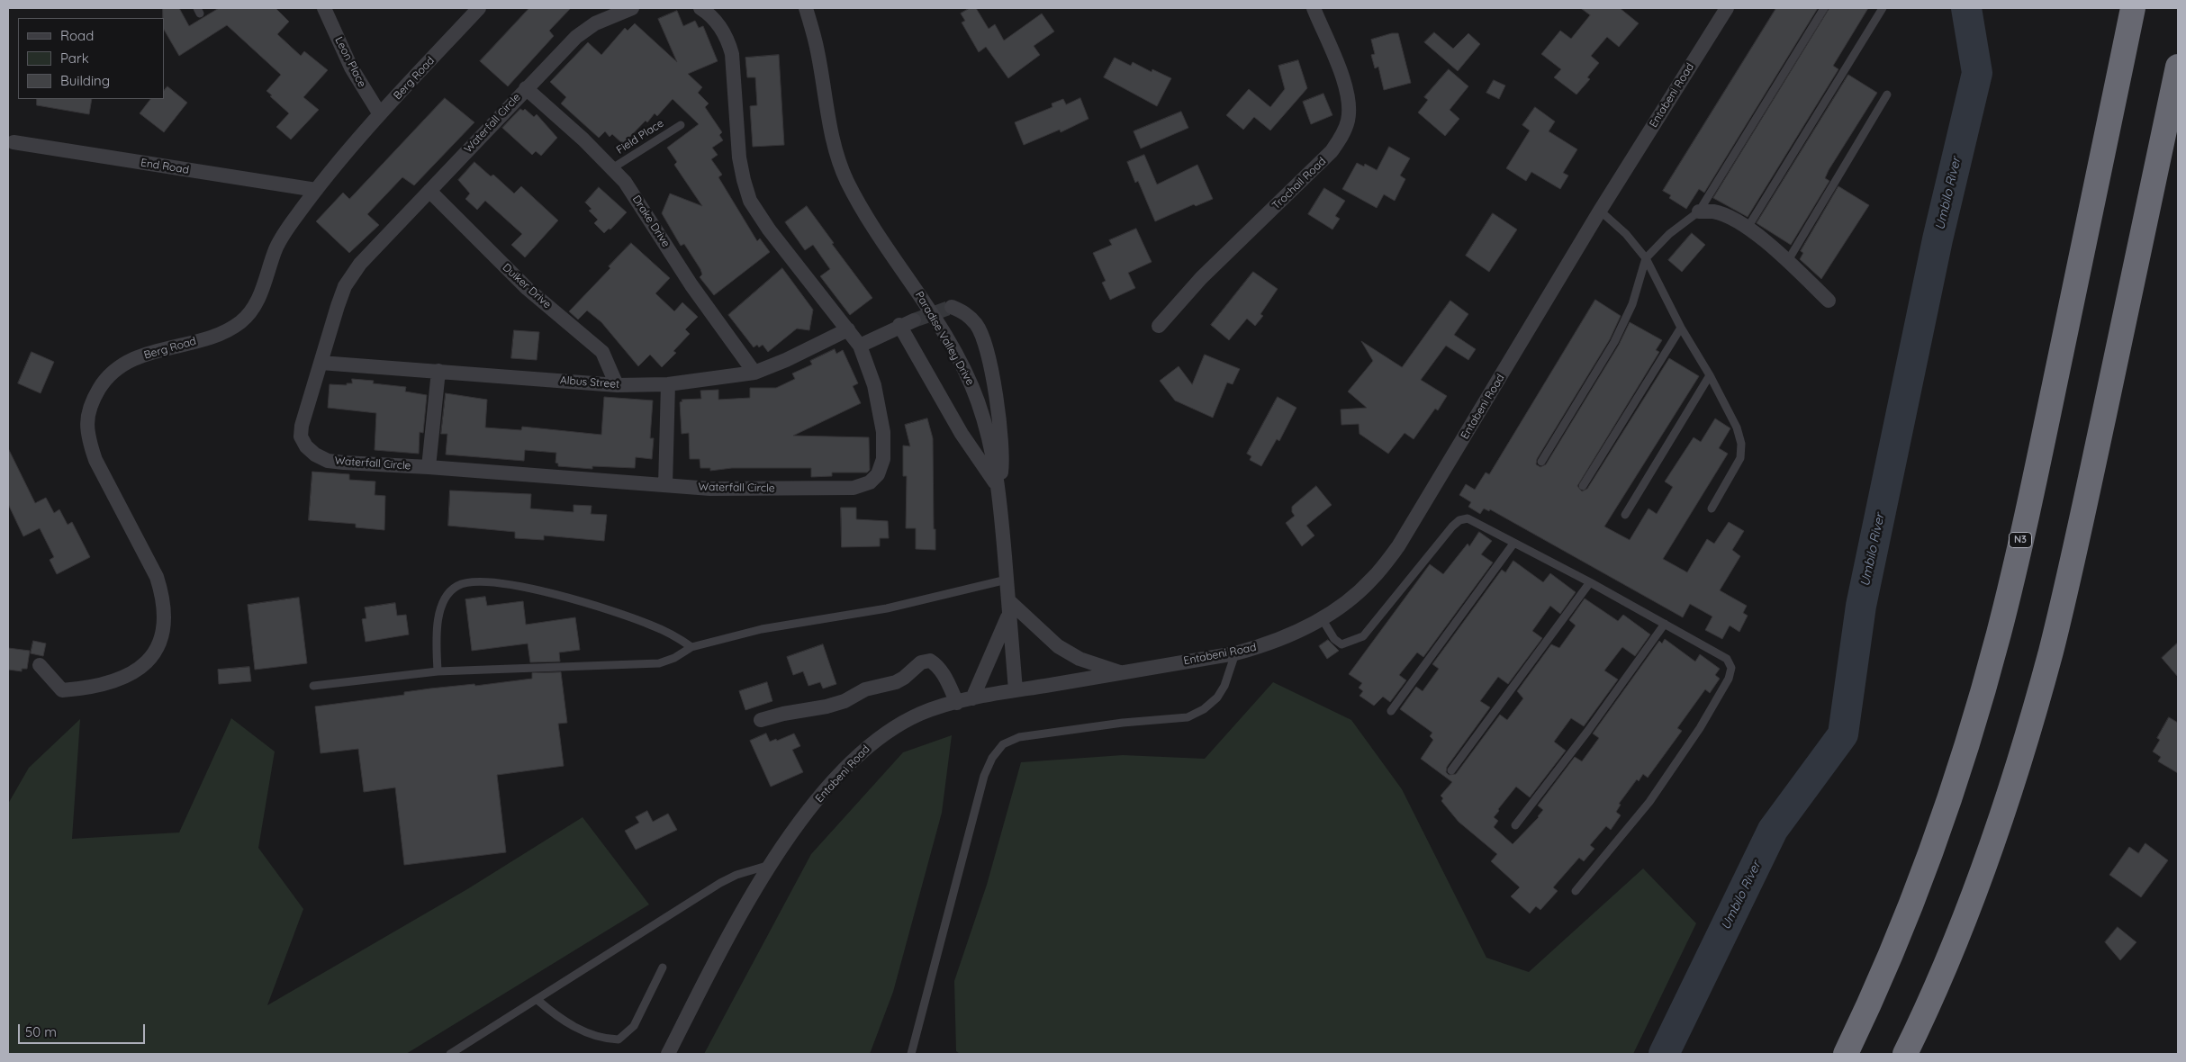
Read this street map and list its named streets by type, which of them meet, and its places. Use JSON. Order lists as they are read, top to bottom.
{
  "streets": {
    "highway": ["N3"],
    "street": [
      "Leon Place",
      "Berg Road",
      "Entabeni Road",
      "Waterfall Circle",
      "End Road",
      "Trochail Road",
      "Drake Drive",
      "Duiker Drive",
      "Paradise Valley Drive",
      "Albus Street"
    ],
    "lane": ["Field Place"]
  },
  "crossings": [
    ["Leon Place", "Berg Road"],
    ["Berg Road", "End Road"],
    ["Entabeni Road", "Paradise Valley Drive"],
    ["Waterfall Circle", "Drake Drive"],
    ["Waterfall Circle", "Duiker Drive"],
    ["Waterfall Circle", "Albus Street"],
    ["Field Place", "Drake Drive"],
    ["Drake Drive", "Albus Street"],
    ["Duiker Drive", "Albus Street"]
  ],
  "water": ["Umbilo River"],
  "legend": ["Road", "Park", "Building"],
  "scale_bar": "50 m"
}
